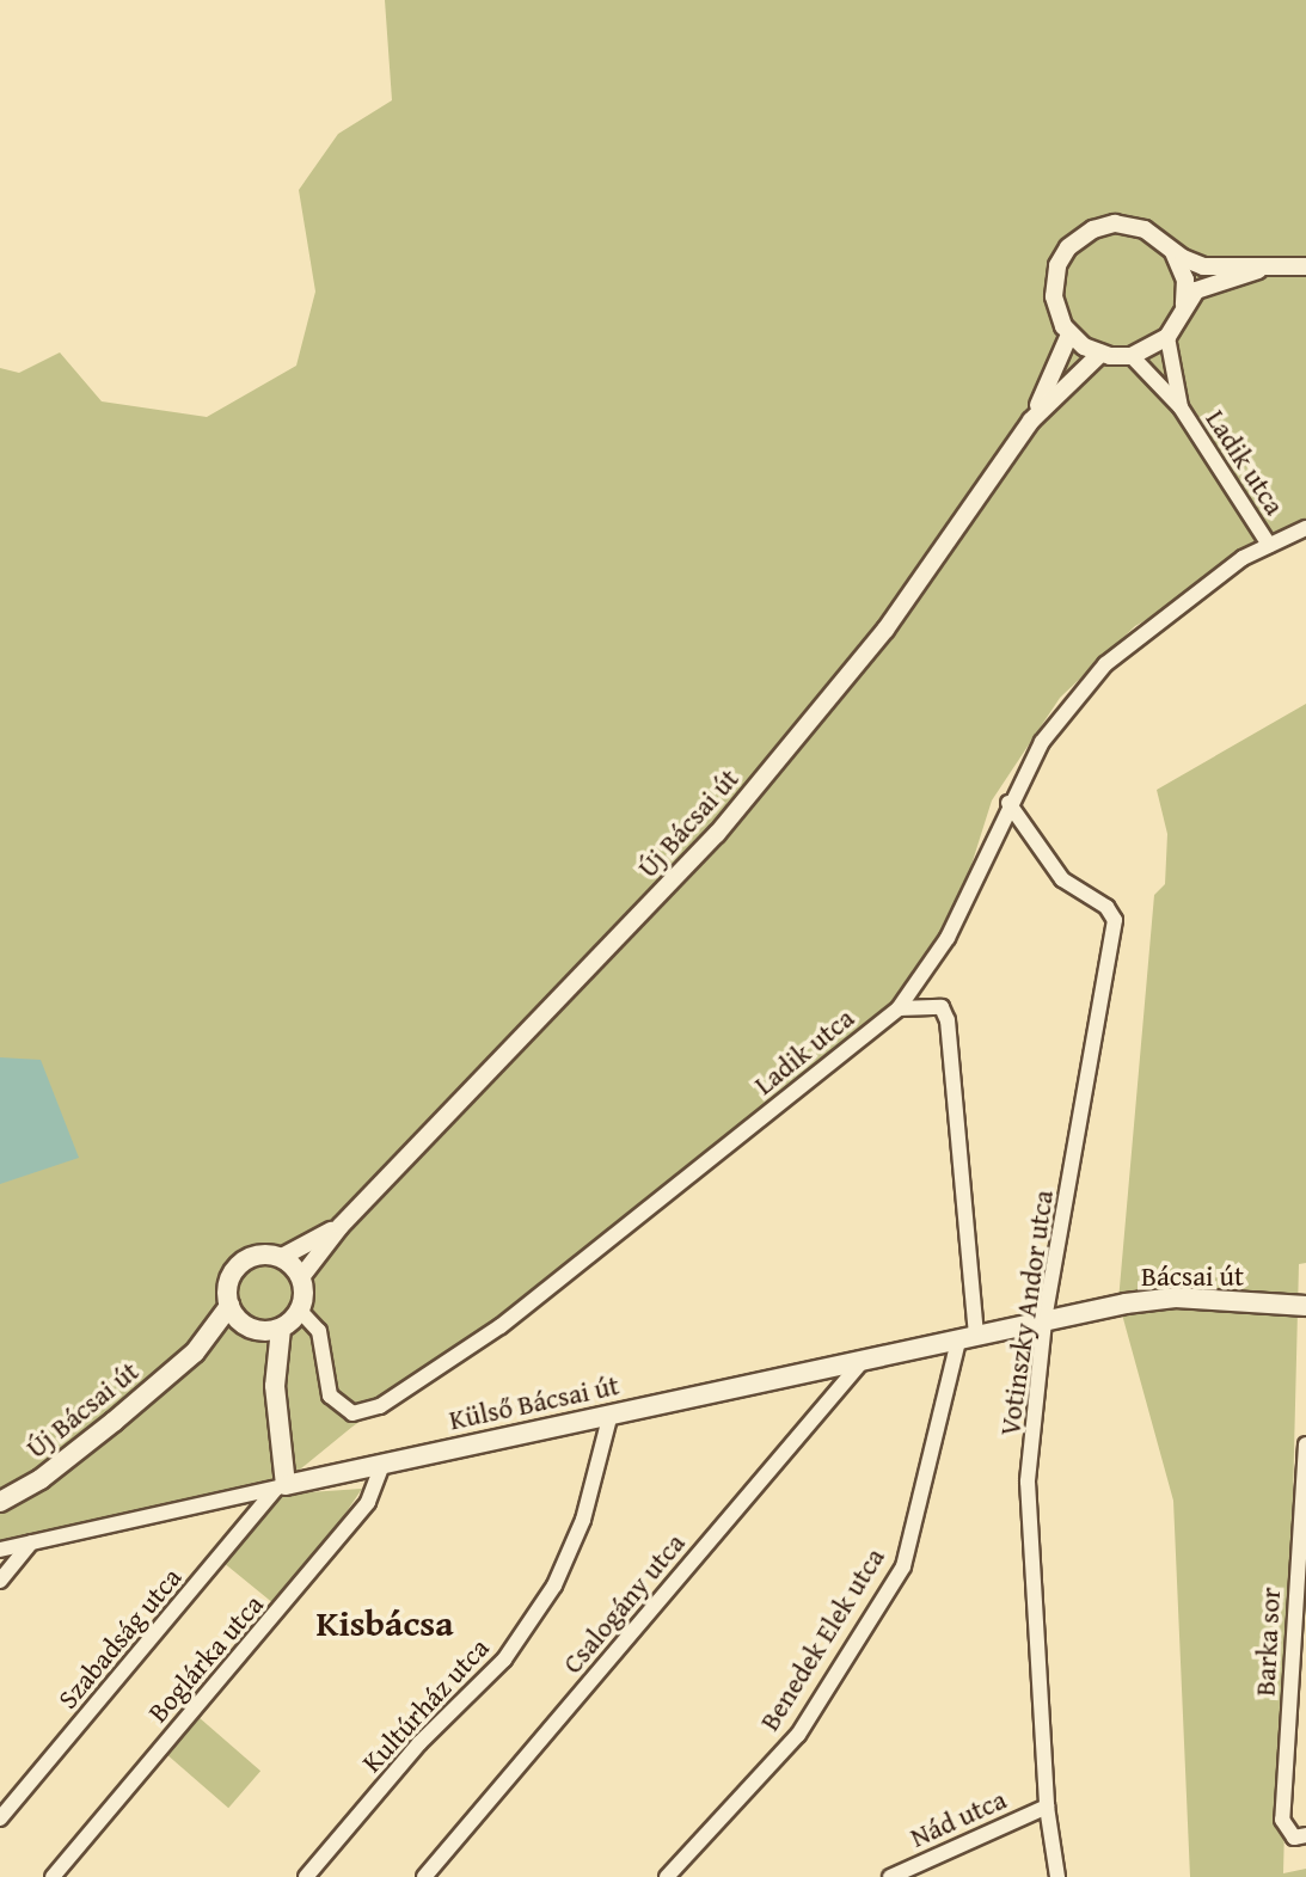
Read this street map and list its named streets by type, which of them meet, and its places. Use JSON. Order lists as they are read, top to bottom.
{
  "streets": {
    "main road": ["Új Bácsai út", "Bácsai út", "Külső Bácsai út"],
    "street": [
      "Ladik utca",
      "Votinszky Andor utca",
      "Csalogány utca",
      "Szabadság utca",
      "Benedek Elek utca",
      "Barka sor",
      "Boglárka utca",
      "Kultúrház utca",
      "Nád utca"
    ]
  },
  "crossings": [
    ["Ladik utca", "Új Bácsai út"],
    ["Ladik utca", "Votinszky Andor utca"],
    ["Ladik utca", "Benedek Elek utca"],
    ["Bácsai út", "Külső Bácsai út"],
    ["Votinszky Andor utca", "Külső Bácsai út"],
    ["Votinszky Andor utca", "Nád utca"],
    ["Külső Bácsai út", "Csalogány utca"],
    ["Külső Bácsai út", "Szabadság utca"],
    ["Külső Bácsai út", "Benedek Elek utca"],
    ["Külső Bácsai út", "Boglárka utca"],
    ["Külső Bácsai út", "Kultúrház utca"]
  ],
  "districts": ["Kisbácsa"]
}
